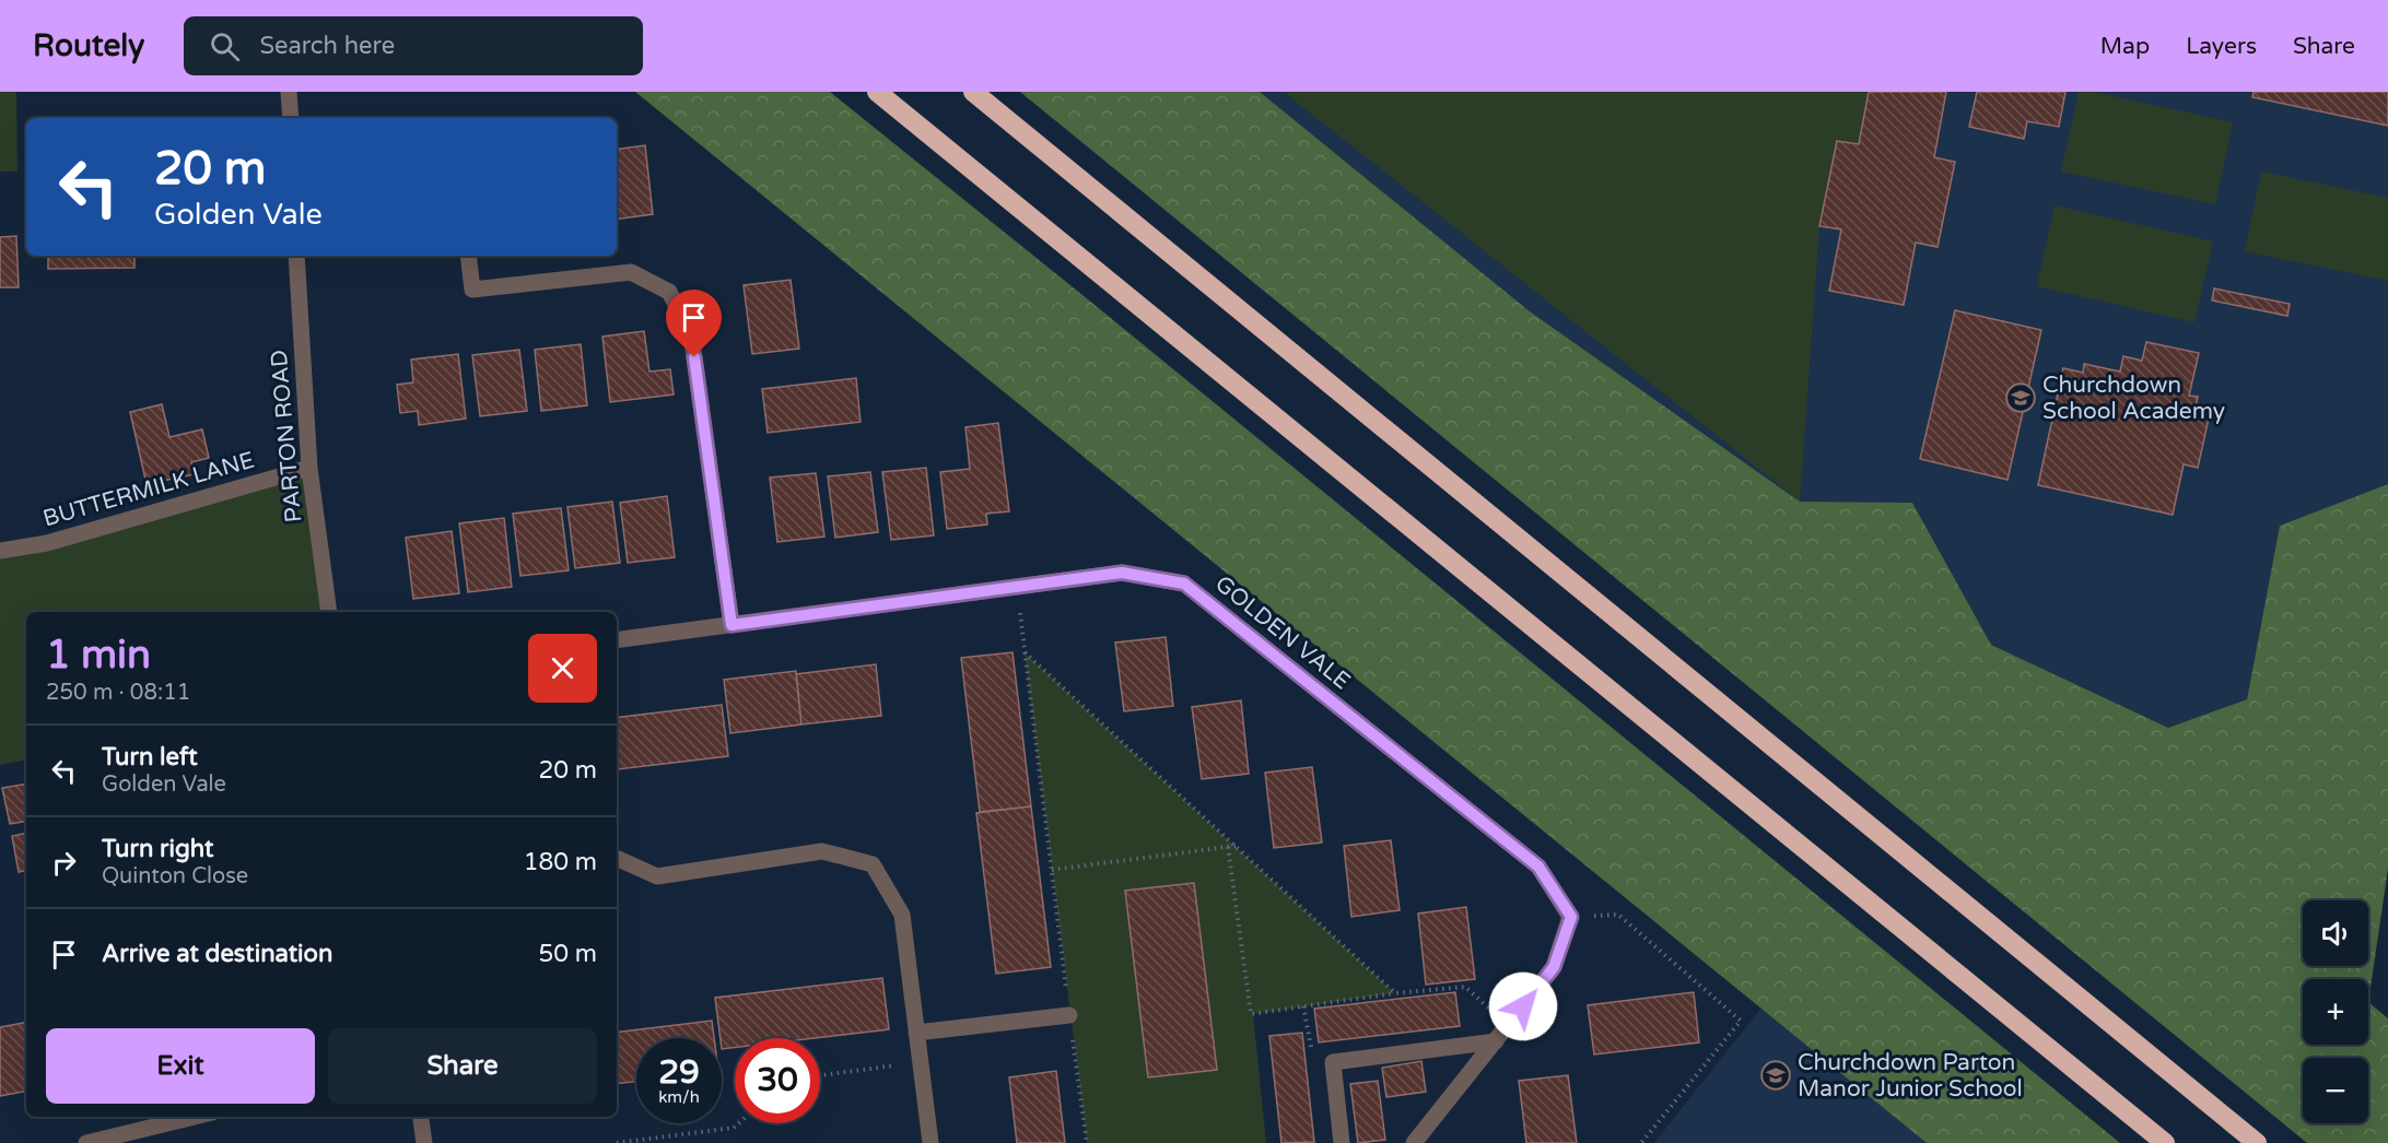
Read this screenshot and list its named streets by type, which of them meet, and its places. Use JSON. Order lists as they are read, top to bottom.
{
  "streets": {
    "street": ["PARTON ROAD", "BUTTERMILK LANE", "GOLDEN VALE"]
  },
  "crossings": [
    ["PARTON ROAD", "BUTTERMILK LANE"]
  ],
  "places": {
    "school or university": ["Churchdown School Academy", "Churchdown Parton Manor Junior School"]
  },
  "page": {
    "header": "Routely",
    "search": "Search here",
    "nav": ["Map", "Layers", "Share"],
    "turn": ["20 m", "Golden Vale"],
    "heading": ["1 min", "250 m · 08:11"],
    "list": [
      {
        "name": "Turn left",
        "note": "Golden Vale",
        "value": "20 m"
      },
      {
        "name": "Turn right",
        "note": "Quinton Close",
        "value": "180 m"
      },
      {
        "name": "Arrive at destination",
        "value": "50 m"
      }
    ],
    "map_buttons": ["+", "−"],
    "buttons": ["Exit", "Share"],
    "speed": "29 km/h",
    "limit": "30"
  }
}
